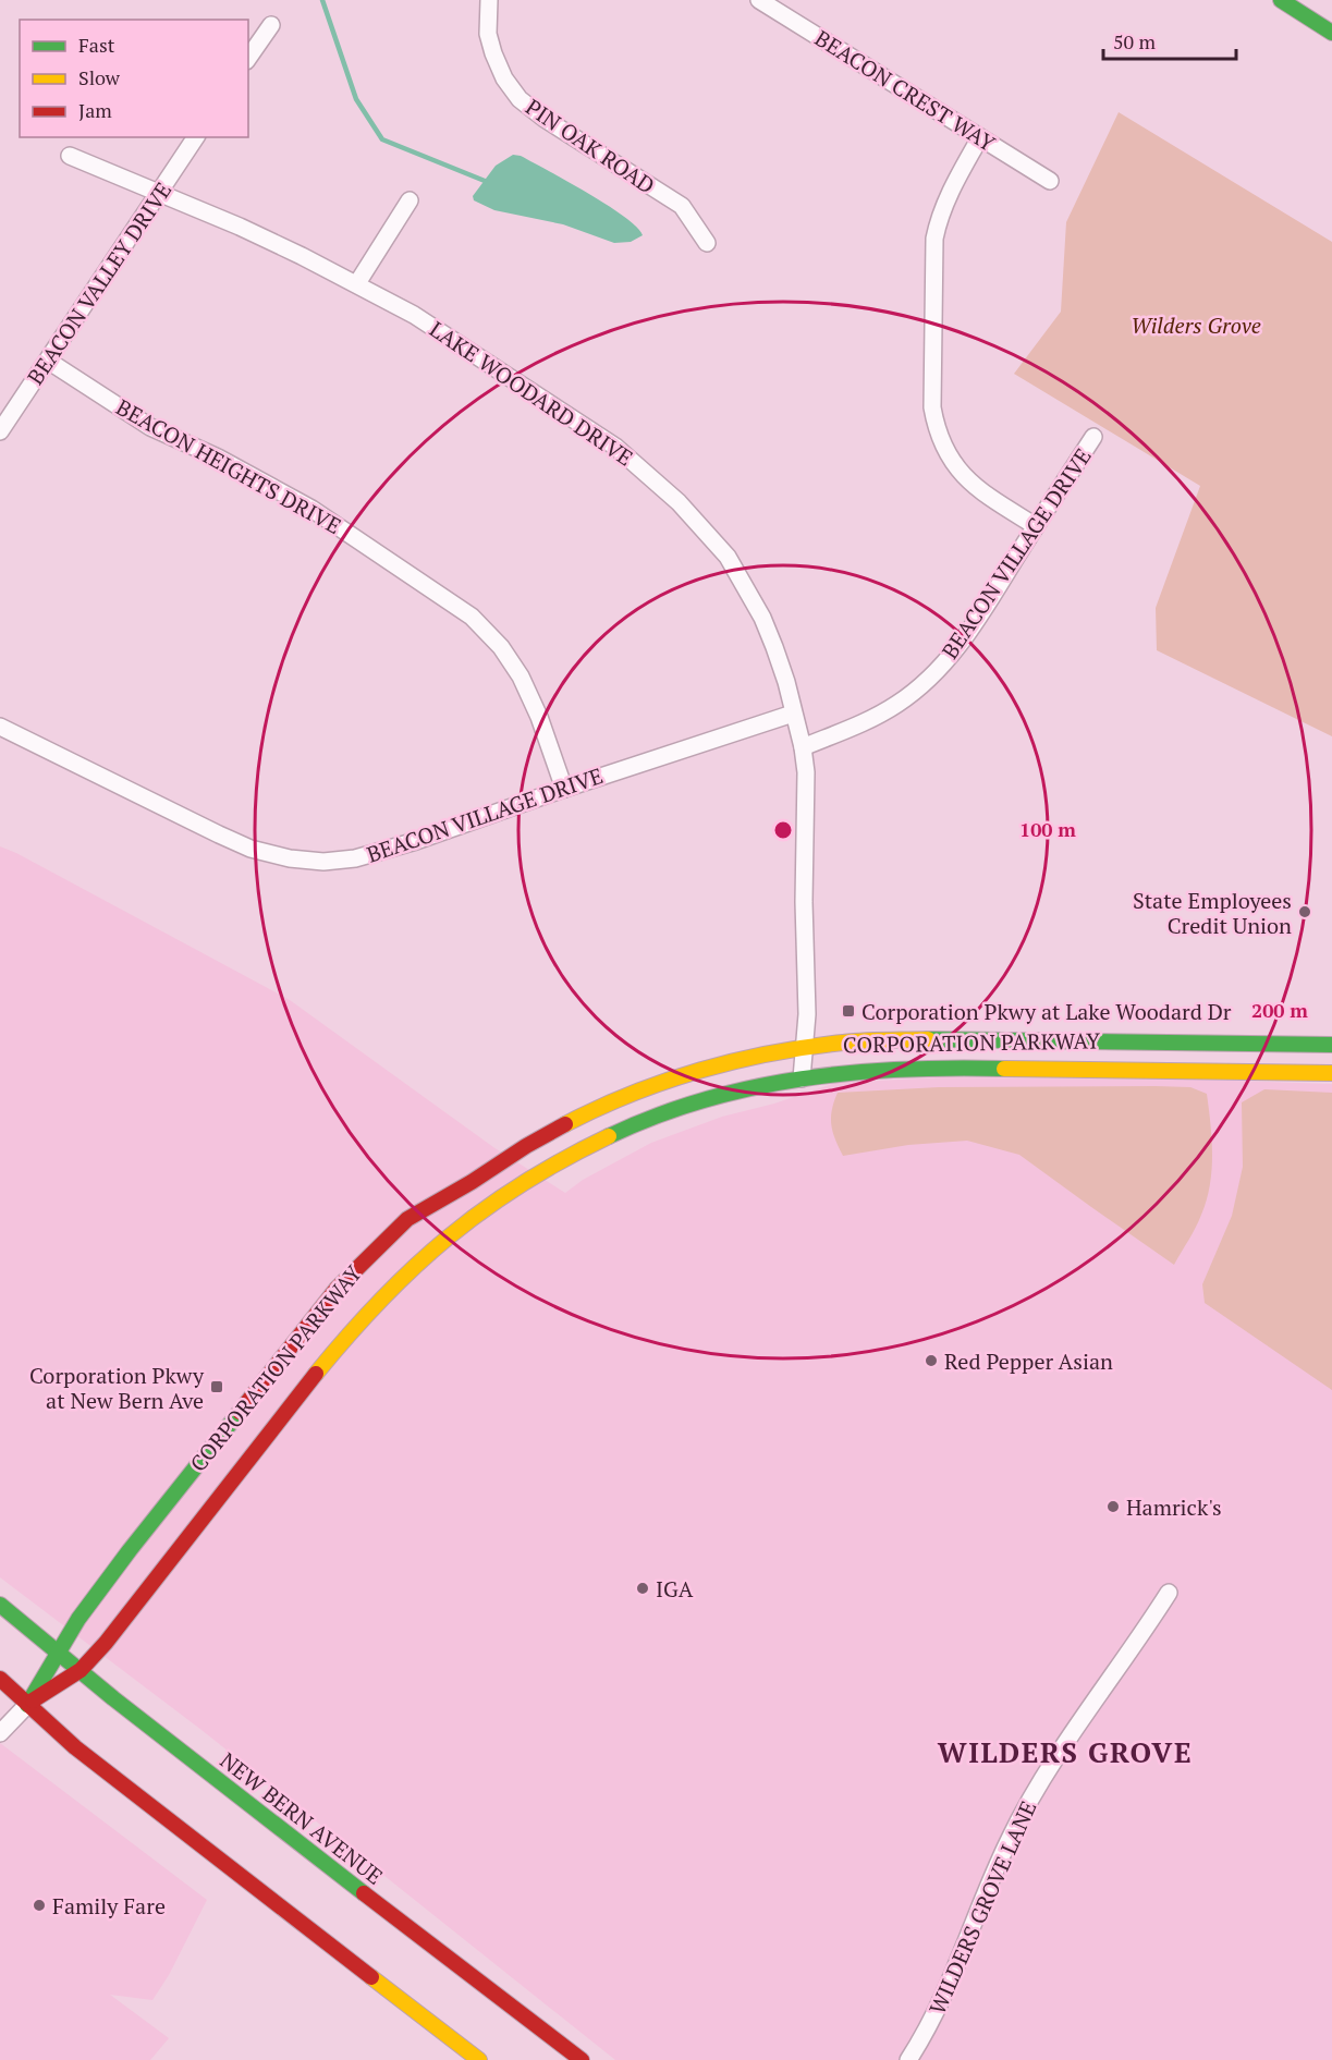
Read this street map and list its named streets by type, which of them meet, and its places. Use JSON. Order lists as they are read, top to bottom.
{
  "streets": {
    "main road": ["CORPORATION PARKWAY", "NEW BERN AVENUE"],
    "street": [
      "BEACON CREST WAY",
      "PIN OAK ROAD",
      "BEACON VALLEY DRIVE",
      "LAKE WOODARD DRIVE",
      "BEACON HEIGHTS DRIVE",
      "BEACON VILLAGE DRIVE",
      "WILDERS GROVE LANE"
    ]
  },
  "crossings": [
    ["BEACON VALLEY DRIVE", "LAKE WOODARD DRIVE"],
    ["BEACON VALLEY DRIVE", "BEACON HEIGHTS DRIVE"],
    ["LAKE WOODARD DRIVE", "BEACON VILLAGE DRIVE"],
    ["LAKE WOODARD DRIVE", "CORPORATION PARKWAY"],
    ["BEACON HEIGHTS DRIVE", "BEACON VILLAGE DRIVE"],
    ["CORPORATION PARKWAY", "NEW BERN AVENUE"]
  ],
  "districts": ["WILDERS GROVE"],
  "parks": ["Wilders Grove"],
  "places": {
    "other": [
      "State Employees Credit Union",
      "Red Pepper Asian",
      "Hamrick's",
      "IGA",
      "Family Fare"
    ],
    "transit": ["Corporation Pkwy at Lake Woodard Dr", "Corporation Pkwy at New Bern Ave"]
  },
  "legend": ["Fast", "Slow", "Jam"],
  "scale_bar": "50 m",
  "rings": ["100 m", "200 m"]
}
